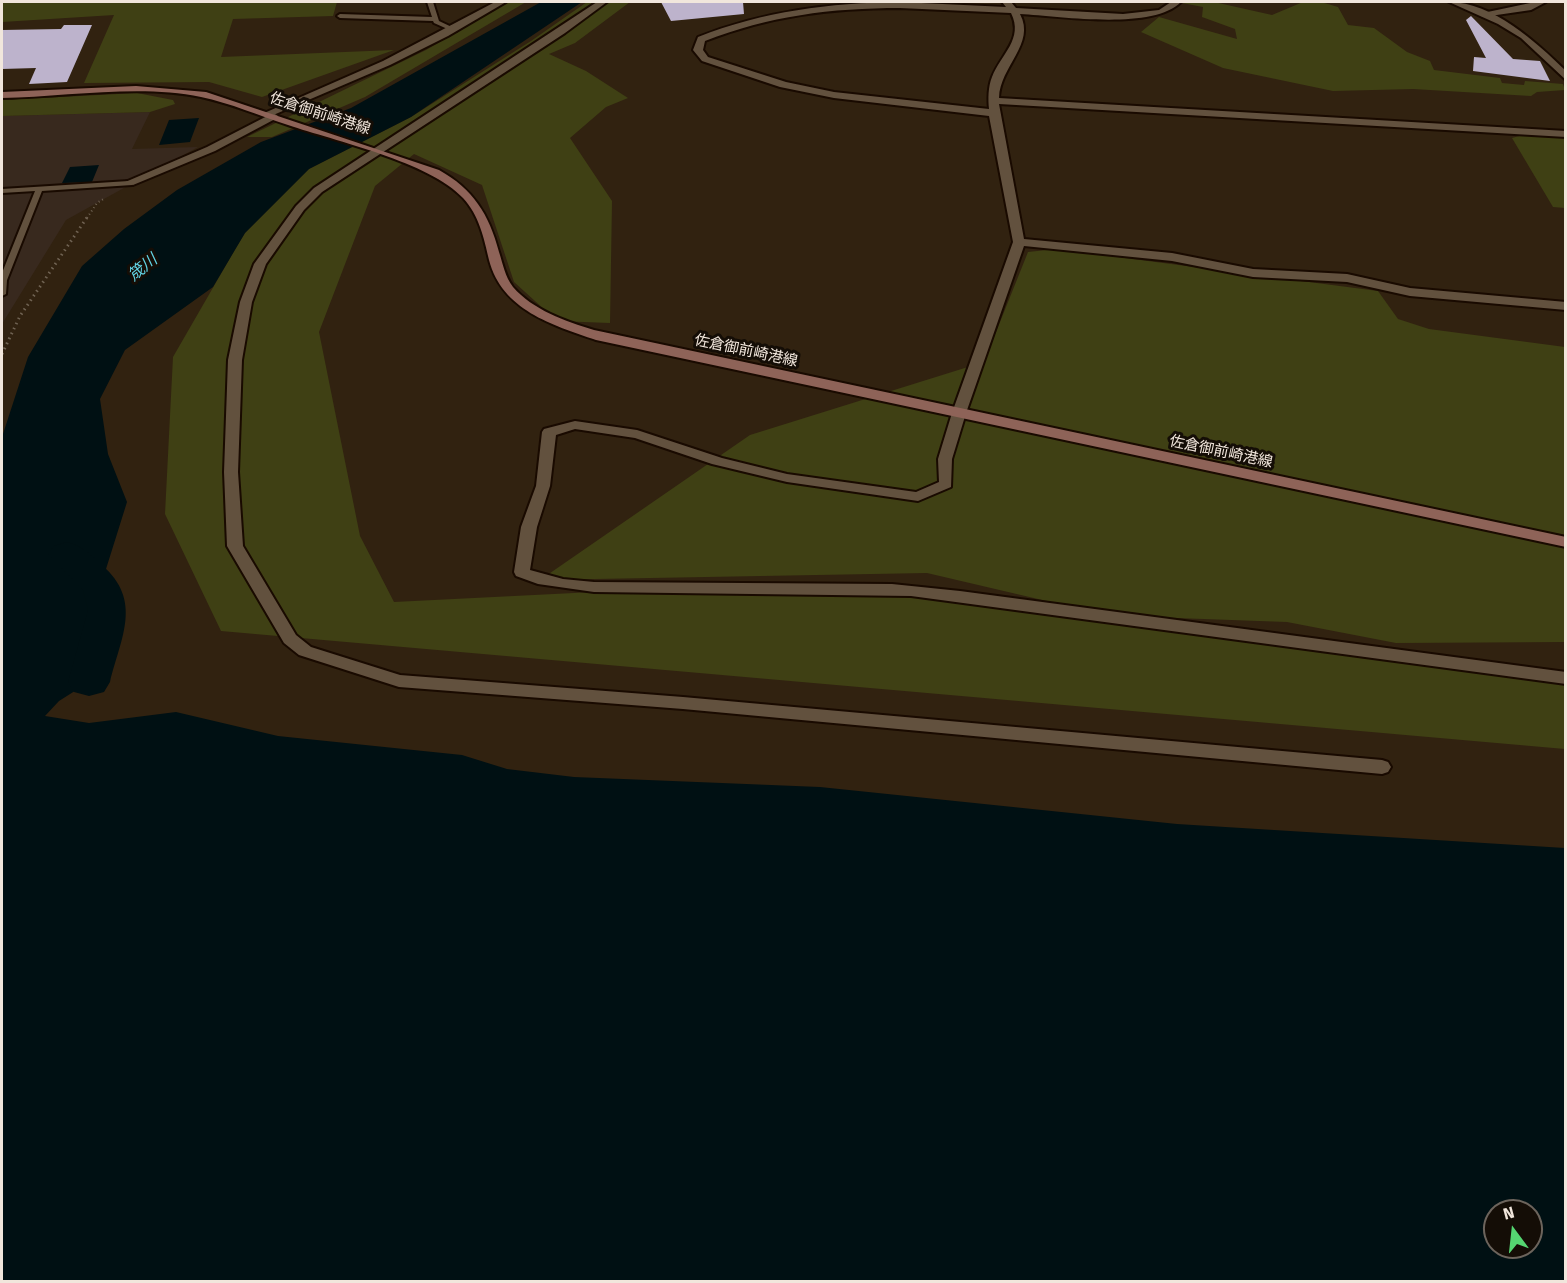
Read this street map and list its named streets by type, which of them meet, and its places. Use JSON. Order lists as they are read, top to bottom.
{
  "streets": {
    "main road": ["佐倉御前崎港線"]
  },
  "water": ["筬川"],
  "north": "top"
}
